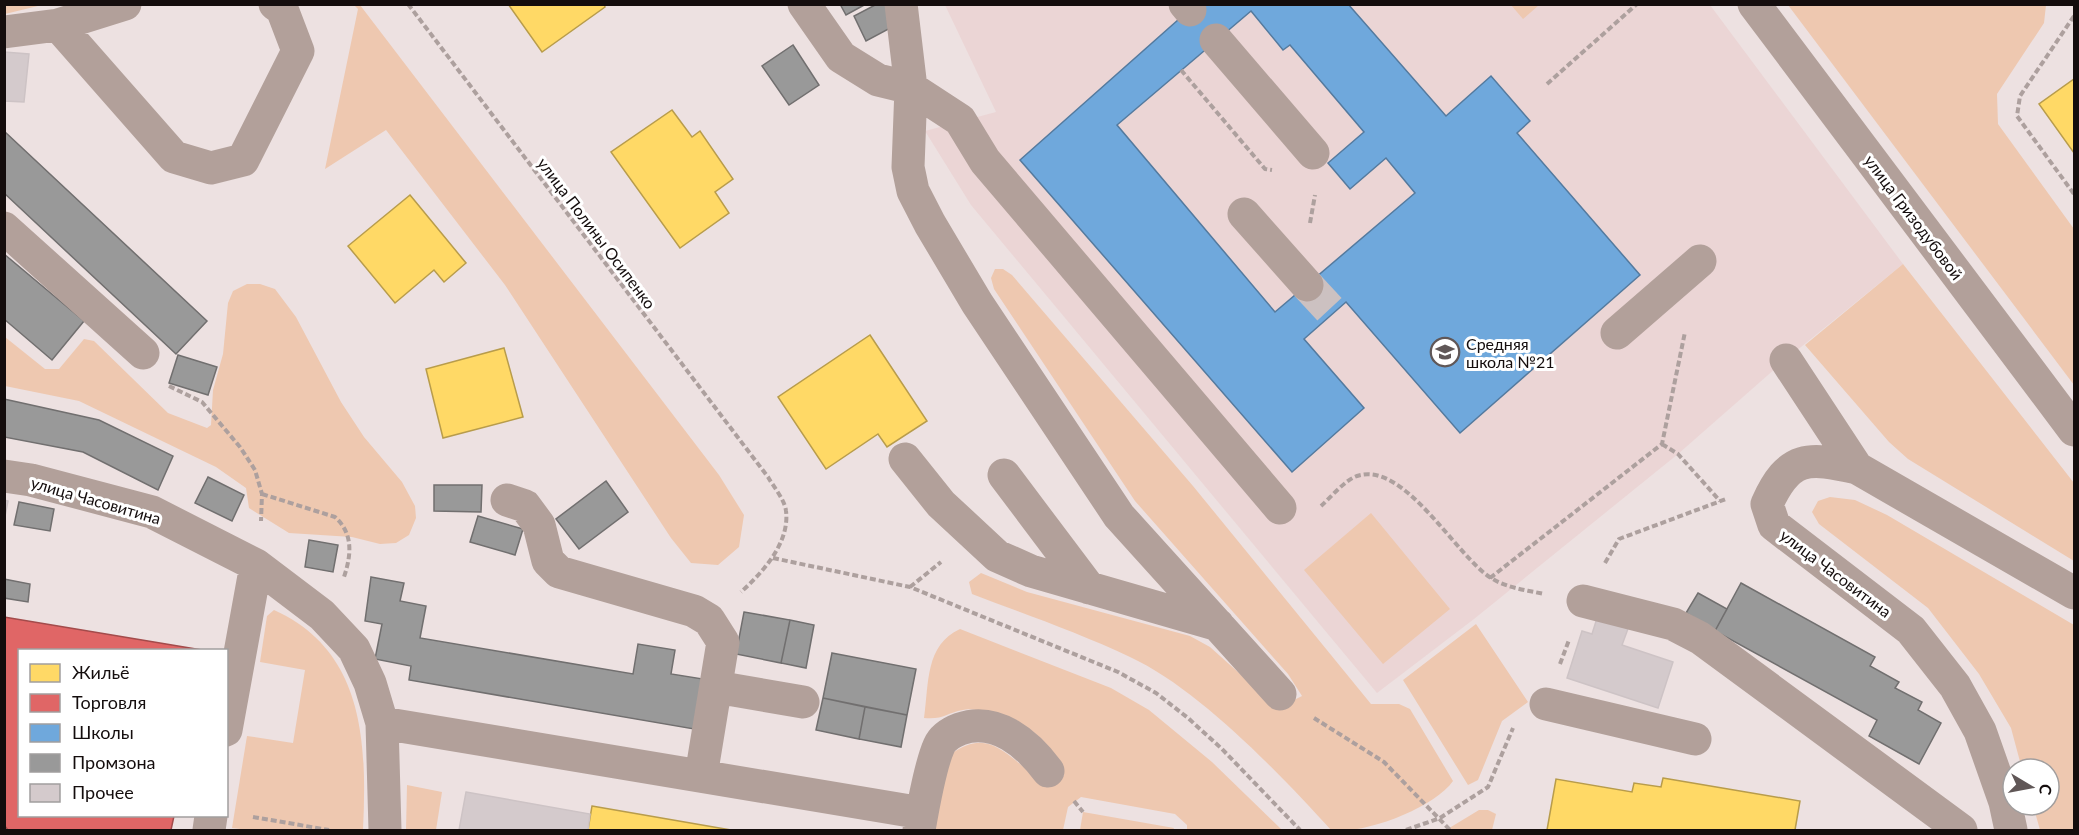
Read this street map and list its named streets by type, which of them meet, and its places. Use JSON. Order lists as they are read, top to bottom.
{
  "streets": {
    "street": ["улица Гризодубовой", "улица Часовитина"],
    "path": ["улица Полины Осипенко"]
  },
  "places": {
    "school or university": ["Средняя школа №21"]
  },
  "legend": [
    "Жильё",
    "Торговля",
    "Школы",
    "Промзона",
    "Прочее"
  ],
  "north": "right"
}
